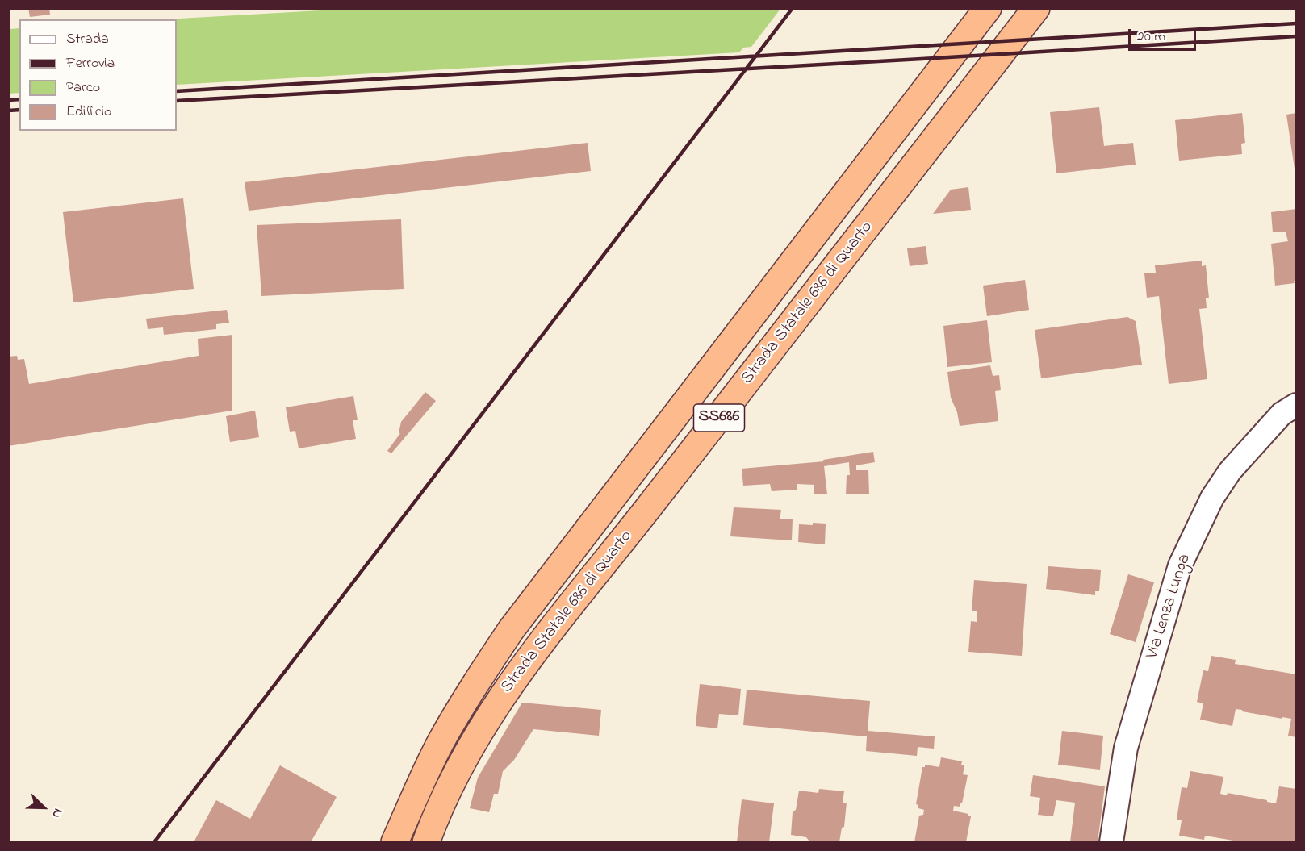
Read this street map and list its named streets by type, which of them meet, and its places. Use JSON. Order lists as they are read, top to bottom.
{
  "streets": {
    "highway": ["Strada Statale 686 di Quarto", "SS686"],
    "street": ["Via Lenza Lunga"]
  },
  "legend": [
    "Strada",
    "Ferrovia",
    "Parco",
    "Edificio"
  ],
  "scale_bar": "20 m",
  "north": "bottom right"
}
